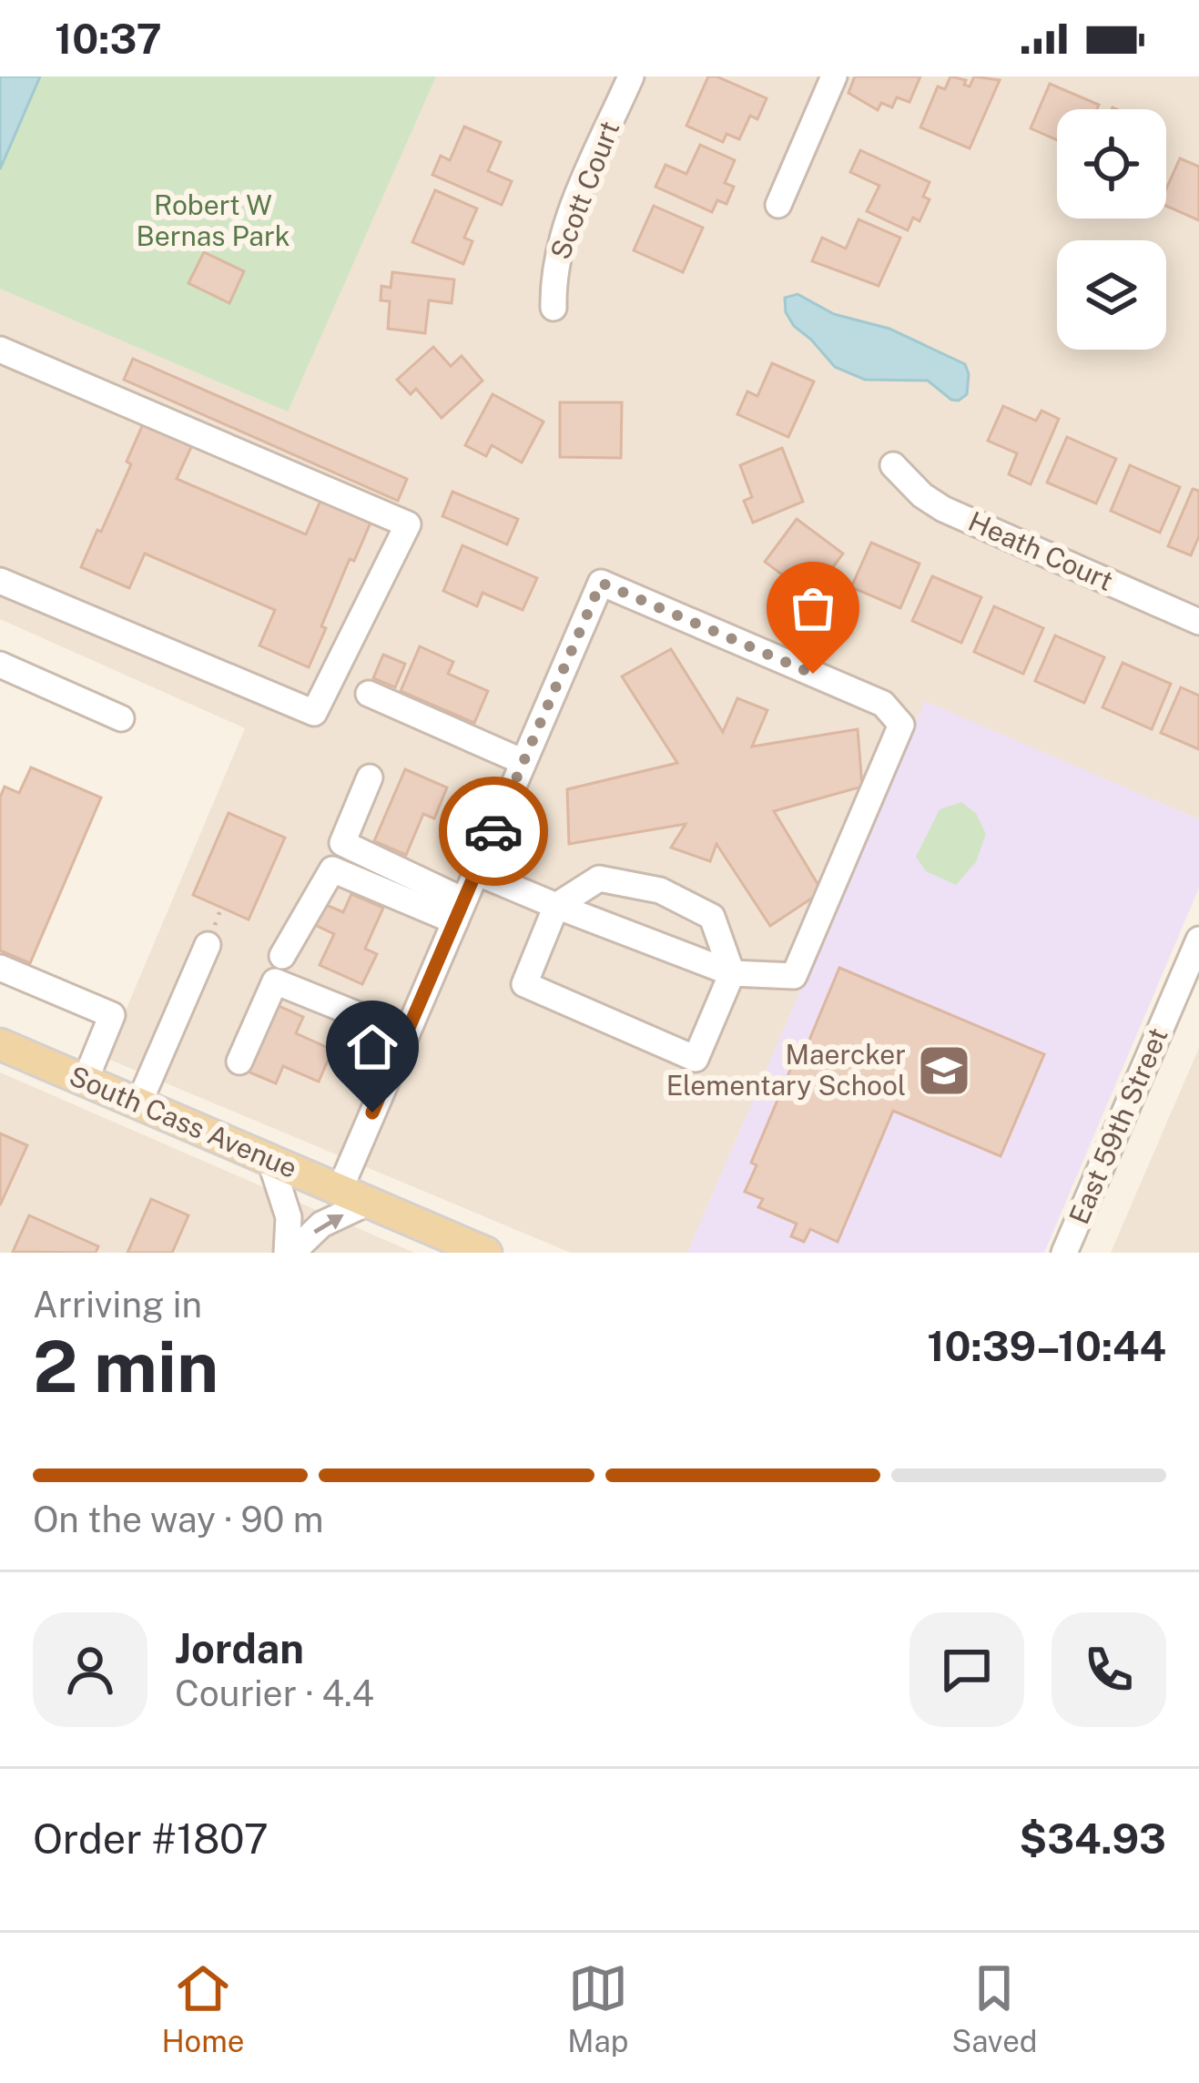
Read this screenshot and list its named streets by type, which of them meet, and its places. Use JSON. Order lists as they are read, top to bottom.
{
  "streets": {
    "main road": ["South Cass Avenue"],
    "street": ["Scott Court", "Heath Court", "East 59th Street"]
  },
  "parks": ["Robert W Bernas Park"],
  "places": {
    "school or university": ["Maercker Elementary School"]
  },
  "page": {
    "status": "10:37",
    "heading": ["2 min", "Arriving in", "10:39–10:44"],
    "panel": [
      "Jordan",
      "Courier · 4.4",
      "Order #1807",
      "$34.93"
    ],
    "bar": "On the way · 90 m",
    "tabs": ["Home", "Map", "Saved"]
  }
}
